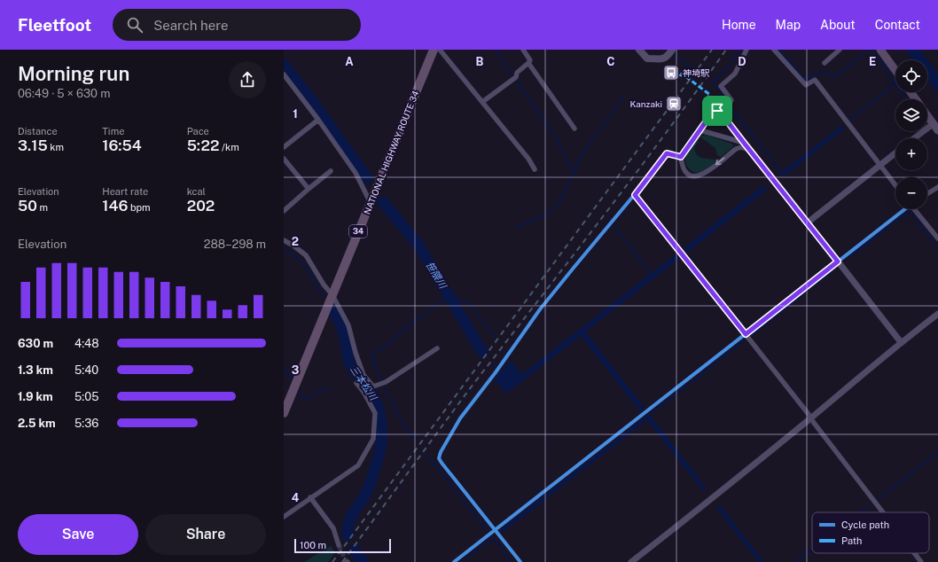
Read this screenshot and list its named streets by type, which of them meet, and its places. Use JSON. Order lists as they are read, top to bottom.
{
  "streets": {
    "highway": ["NATIONAL HIGHWAY ROUTE 34", "34"]
  },
  "water": ["笹隈川", "三本松川"],
  "places": {
    "bus stop": ["神埼駅"],
    "station": ["Kanzaki"]
  },
  "legend": ["Cycle path", "Path"],
  "scale_bar": "100 m",
  "page": {
    "header": "Fleetfoot",
    "search": "Search here",
    "nav": [
      "Home",
      "Map",
      "About",
      "Contact"
    ],
    "heading": ["Morning run", "06:49 · 5 × 630 m"],
    "map_buttons": ["+", "−"],
    "stats": [
      ["Distance", "3.15 km"],
      ["Time", "16:54"],
      ["Pace", "5:22 /km"],
      ["Elevation", "50 m"],
      ["Heart rate", "146 bpm"],
      ["kcal", "202"]
    ],
    "chart": ["Elevation", "288–298 m"],
    "list": [
      {
        "name": "630 m",
        "note": "4:48"
      },
      {
        "name": "1.3 km",
        "note": "5:40"
      },
      {
        "name": "1.9 km",
        "note": "5:05"
      },
      {
        "name": "2.5 km",
        "note": "5:36"
      }
    ],
    "buttons": ["Save", "Share"],
    "scale": "100 m"
  },
  "grid": {
    "columns": [
      "A",
      "B",
      "C",
      "D",
      "E"
    ],
    "rows": [
      "1",
      "2",
      "3",
      "4"
    ]
  }
}
